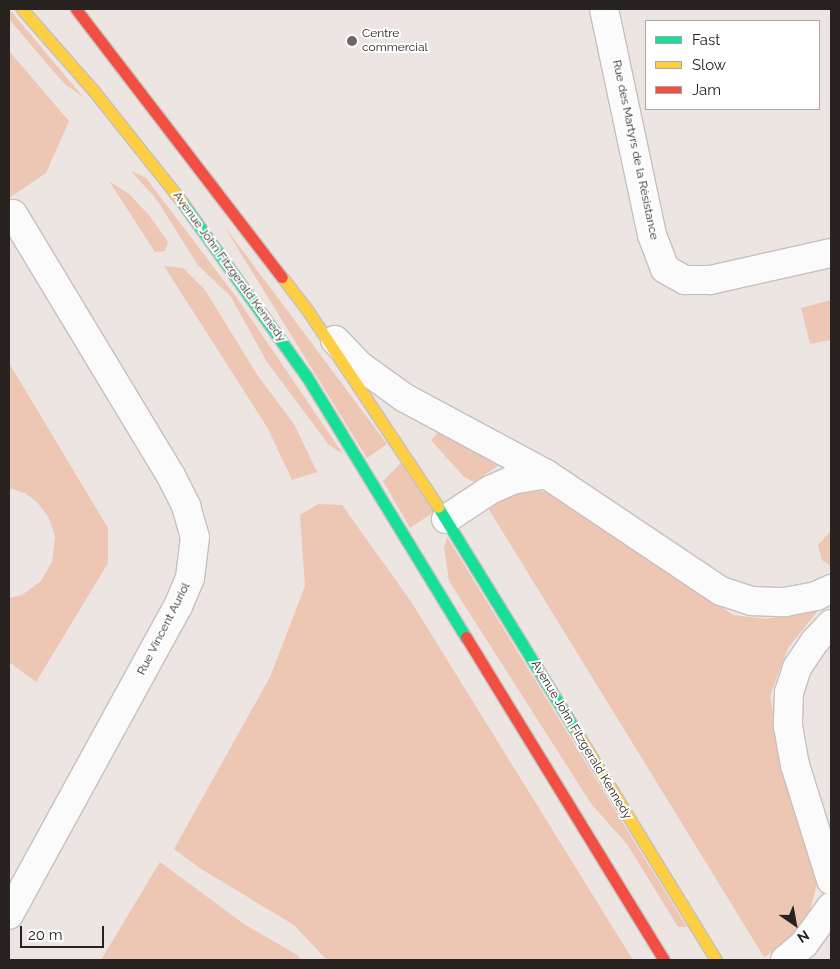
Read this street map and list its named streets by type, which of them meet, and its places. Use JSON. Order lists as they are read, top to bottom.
{
  "streets": {
    "main road": ["Avenue John Fitzgerald Kennedy"],
    "street": ["Rue des Martyrs de la Résistance", "Rue Vincent Auriol"]
  },
  "places": ["Centre commercial"],
  "legend": ["Fast", "Slow", "Jam"],
  "scale_bar": "20 m",
  "north": "bottom right"
}
